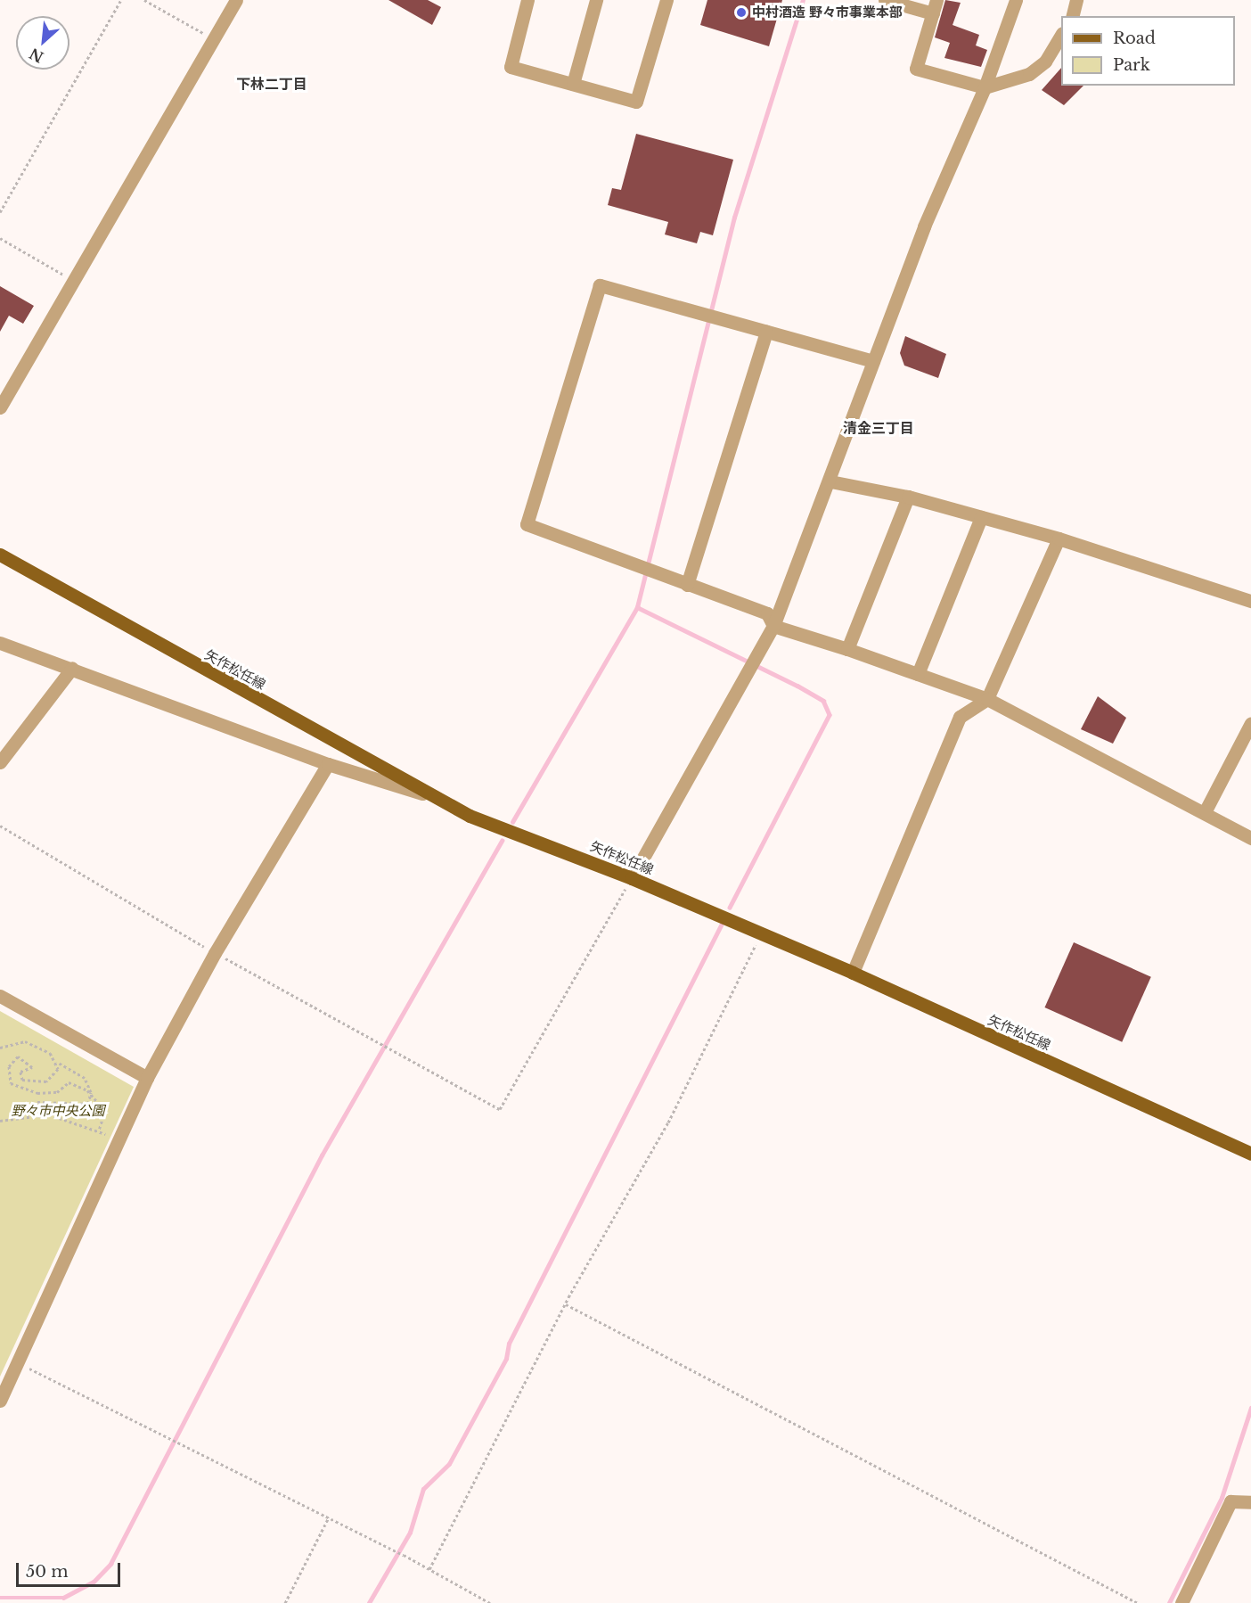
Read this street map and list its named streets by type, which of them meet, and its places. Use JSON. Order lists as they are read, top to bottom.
{
  "streets": {
    "main road": ["矢作松任線"]
  },
  "districts": ["下林二丁目", "清金三丁目"],
  "parks": ["野々市中央公園"],
  "places": ["中村酒造 野々市事業本部"],
  "legend": ["Road", "Park"],
  "scale_bar": "50 m",
  "north": "bottom left"
}
